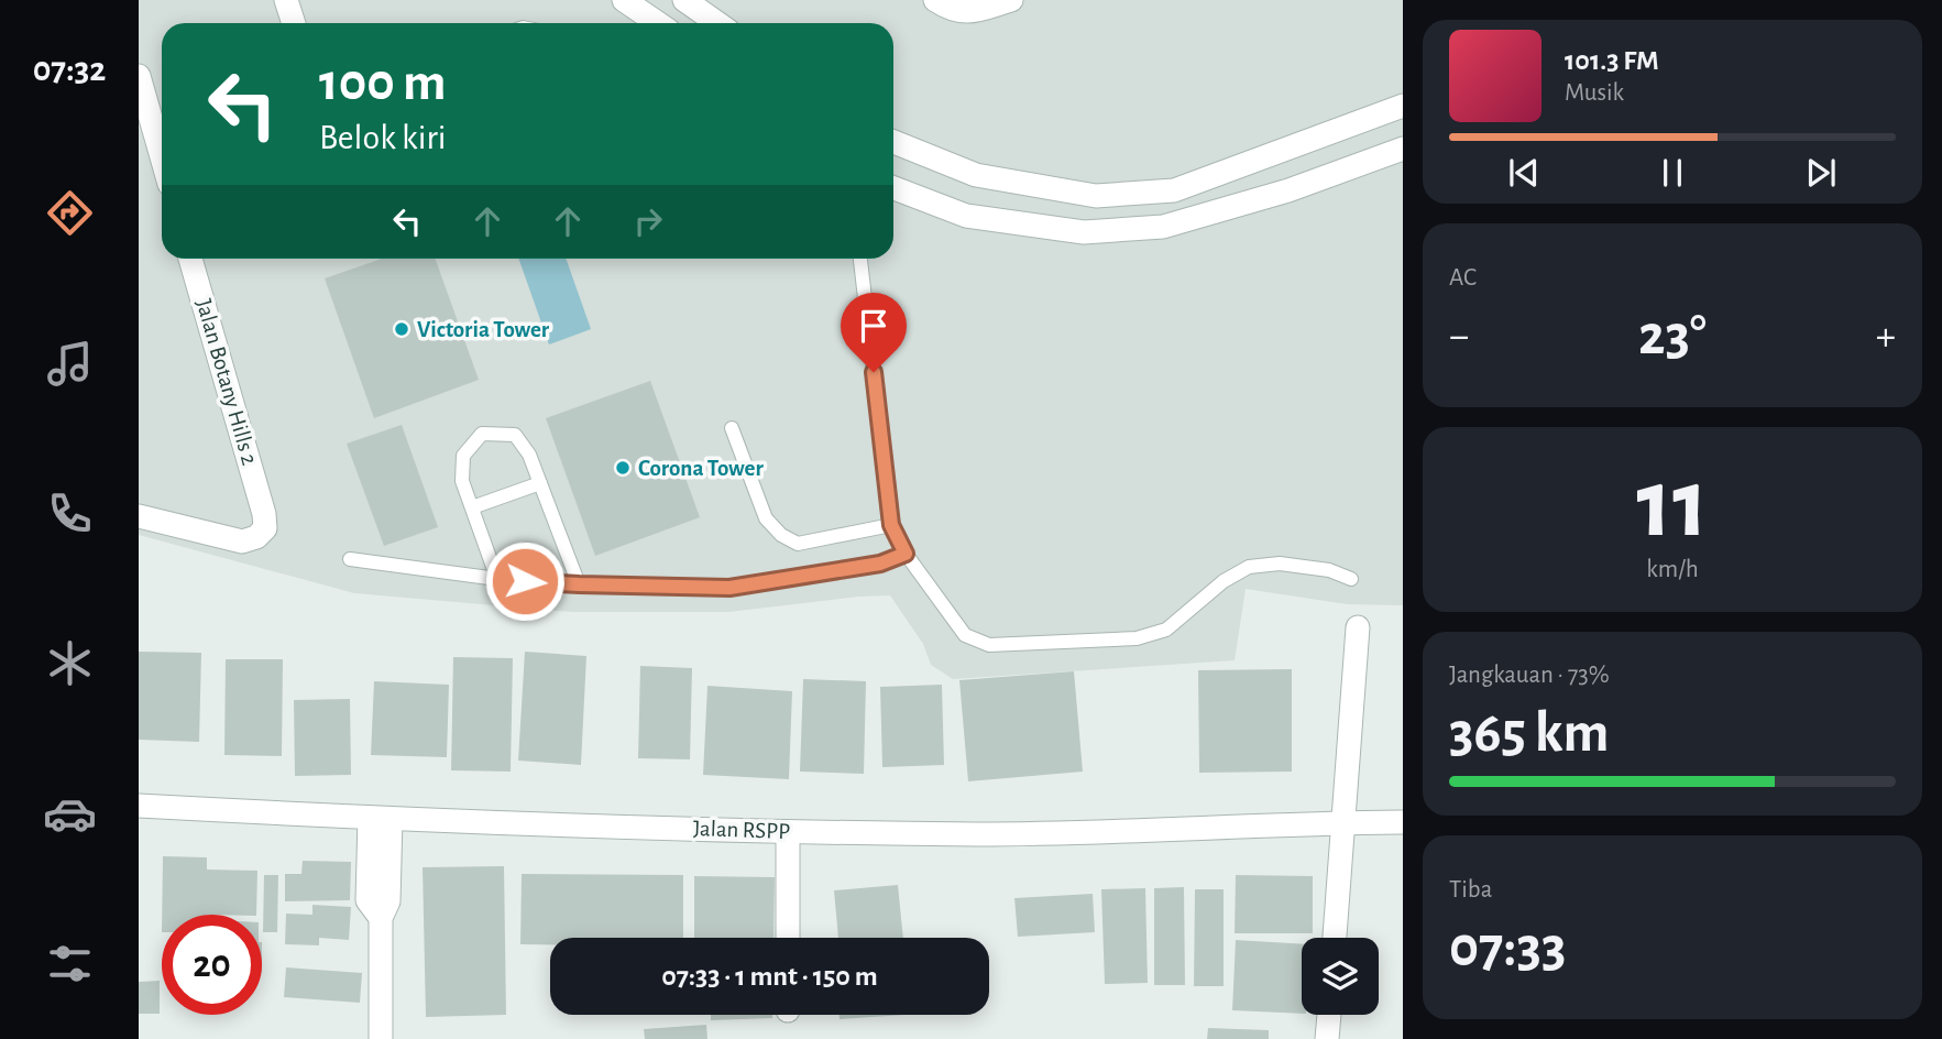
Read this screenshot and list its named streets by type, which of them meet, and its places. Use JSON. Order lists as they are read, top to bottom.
{
  "streets": {
    "street": ["Jalan Botany Hills 2", "Jalan RSPP"]
  },
  "places": ["Victoria Tower", "Corona Tower"],
  "page": {
    "tabs": "07:32",
    "turn": ["100 m", "Belok kiri"],
    "song": ["101.3 FM", "Musik"],
    "tile": [
      "AC",
      ["11", "km/h"],
      ["Jangkauan · 73%", "365 km"],
      ["Tiba", "07:33"]
    ],
    "heat": ["−", "23°", "+"],
    "limit": "20",
    "trip": "07:33 · 1 mnt · 150 m"
  }
}
